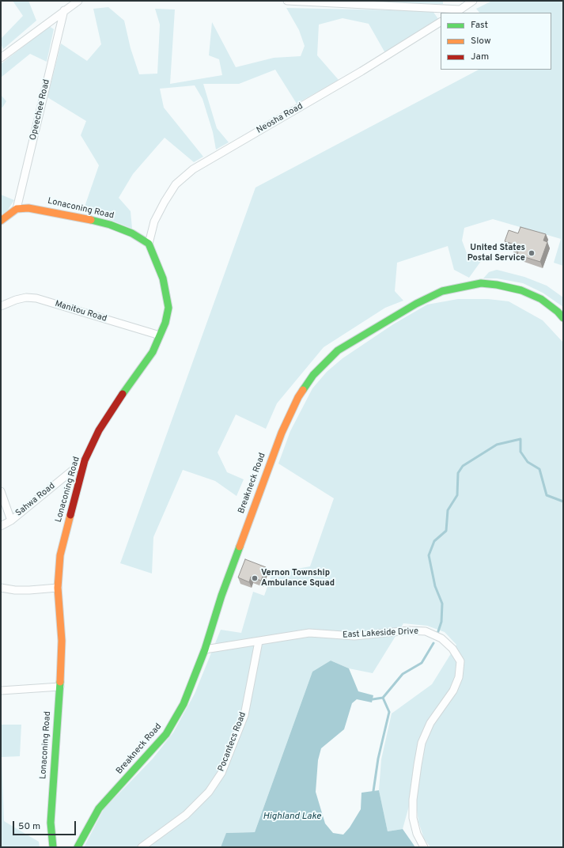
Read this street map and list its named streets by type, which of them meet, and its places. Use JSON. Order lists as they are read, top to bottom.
{
  "streets": {
    "street": [
      "Opeechee Road",
      "Neosha Road",
      "Lonaconing Road",
      "Manitou Road",
      "Breakneck Road",
      "Sahwa Road",
      "East Lakeside Drive",
      "Pocantecs Road"
    ]
  },
  "crossings": [
    ["Opeechee Road", "Lonaconing Road"],
    ["Neosha Road", "Lonaconing Road"],
    ["Lonaconing Road", "Manitou Road"],
    ["Lonaconing Road", "Sahwa Road"],
    ["Breakneck Road", "East Lakeside Drive"],
    ["East Lakeside Drive", "Pocantecs Road"]
  ],
  "water": ["Highland Lake"],
  "places": ["United States Postal Service", "Vernon Township Ambulance Squad"],
  "legend": ["Fast", "Slow", "Jam"],
  "scale_bar": "50 m"
}
